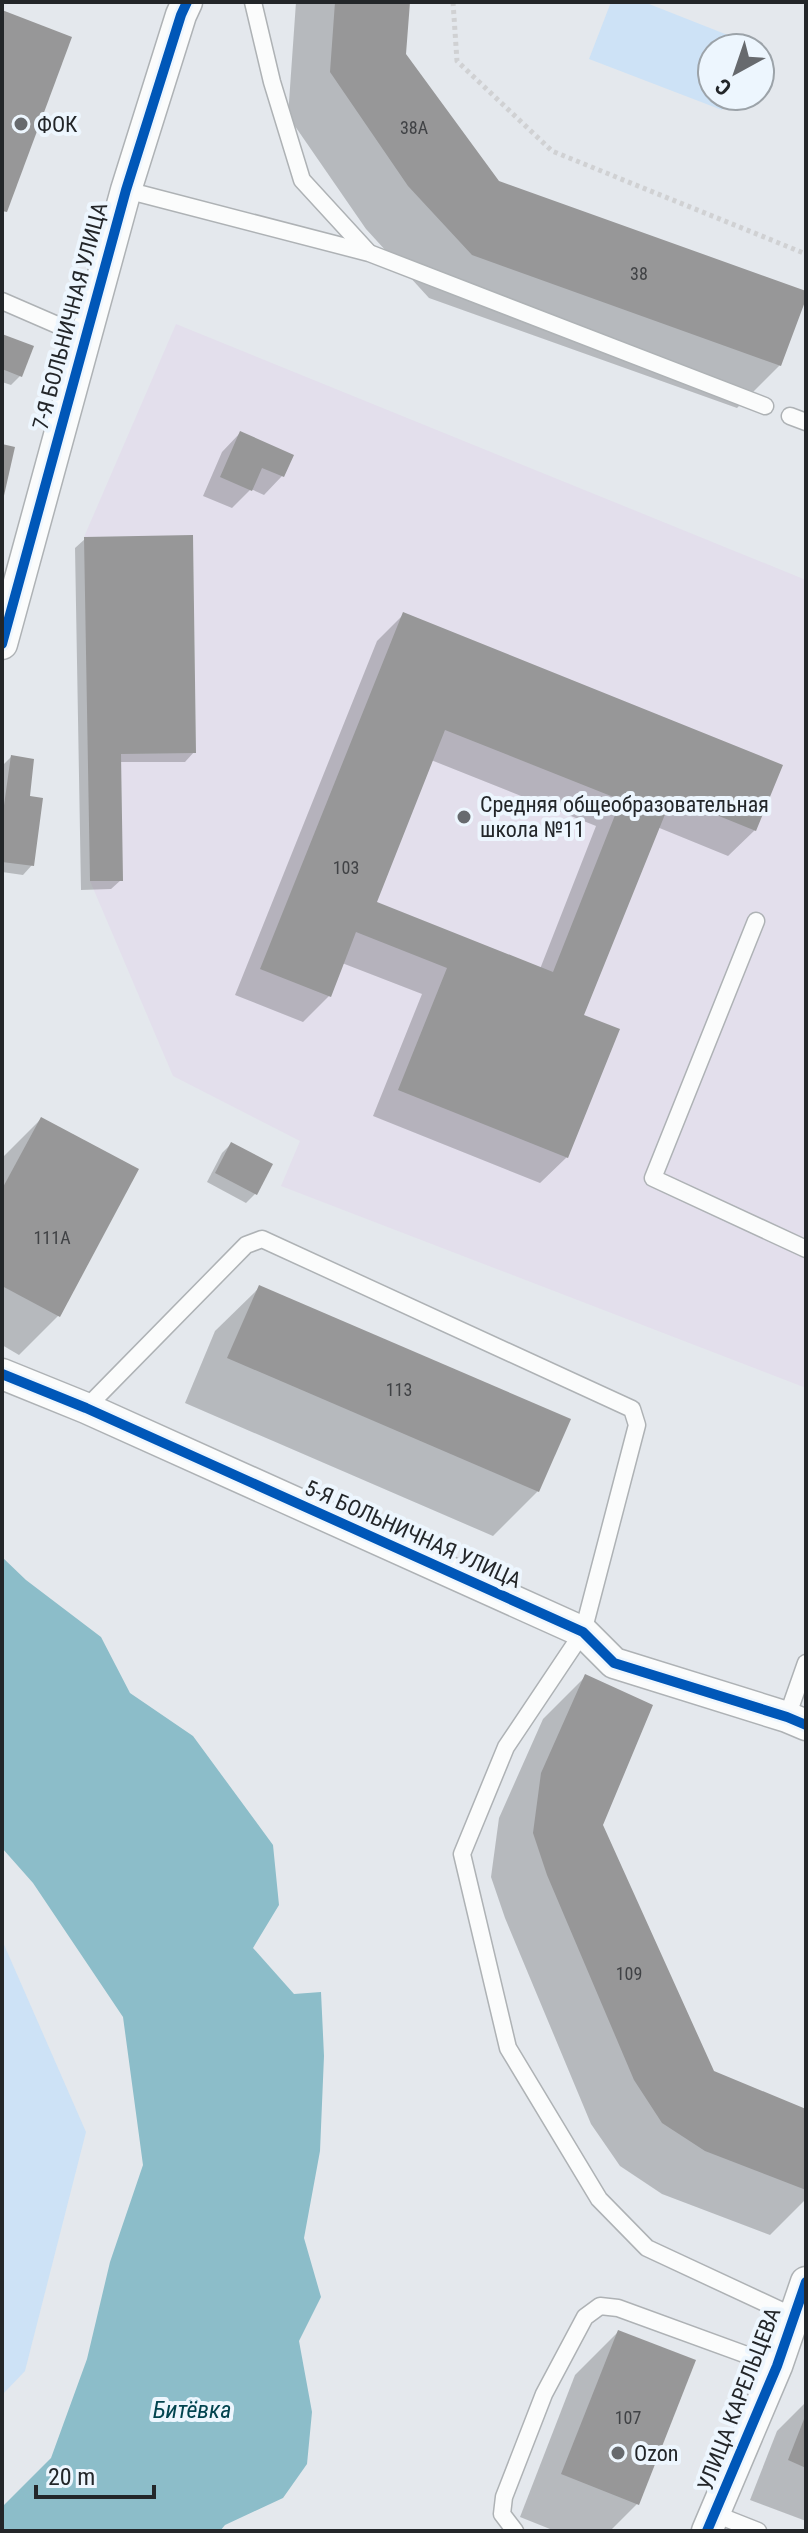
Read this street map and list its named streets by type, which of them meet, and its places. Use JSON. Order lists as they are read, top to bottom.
{
  "streets": {
    "street": ["7-Я БОЛЬНИЧНАЯ УЛИЦА", "5-Я БОЛЬНИЧНАЯ УЛИЦА", "УЛИЦА КАРЕЛЬЦЕВА"]
  },
  "water": ["Битёвка"],
  "places": ["ФОК", "Средняя общеобразовательная школа №11", "Ozon"],
  "house_numbers": [
    "38А",
    "38",
    "103",
    "111А",
    "113",
    "109",
    "107"
  ],
  "scale_bar": "20 m",
  "north": "bottom left"
}
